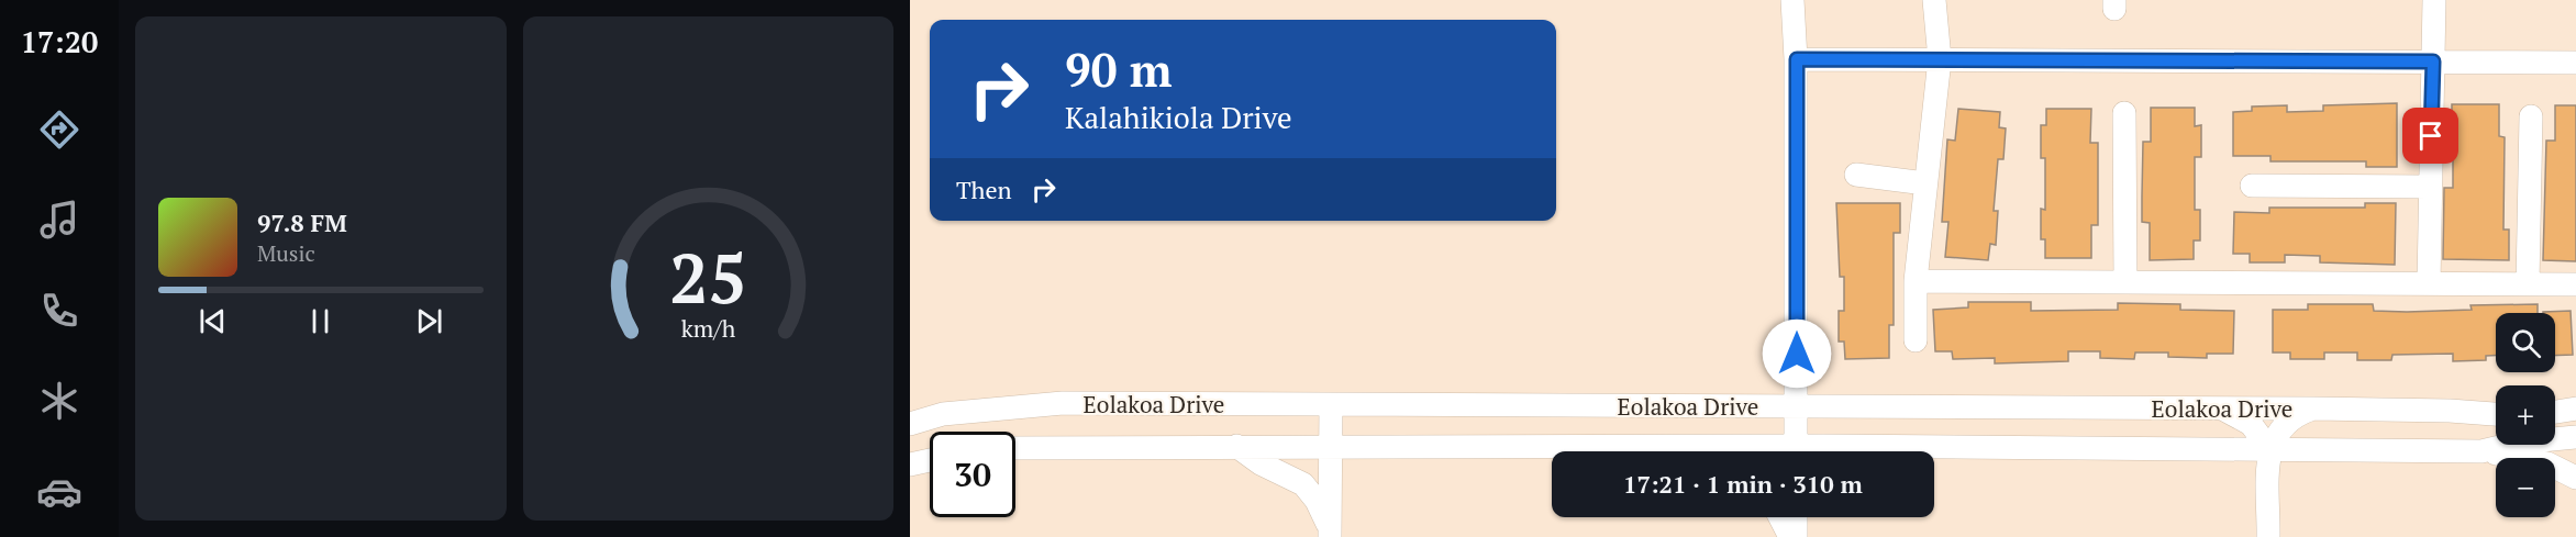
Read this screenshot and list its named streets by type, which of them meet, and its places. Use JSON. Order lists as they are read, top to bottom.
{
  "streets": {
    "street": ["Eolakoa Drive"]
  },
  "page": {
    "tabs": "17:20",
    "turn": ["90 m", "Kalahikiola Drive"],
    "then": "Then",
    "song": ["97.8 FM", "Music"],
    "map_buttons": ["+", "−"],
    "limit": "30",
    "trip": "17:21 · 1 min · 310 m",
    "gauge": ["25", "km/h"]
  }
}
